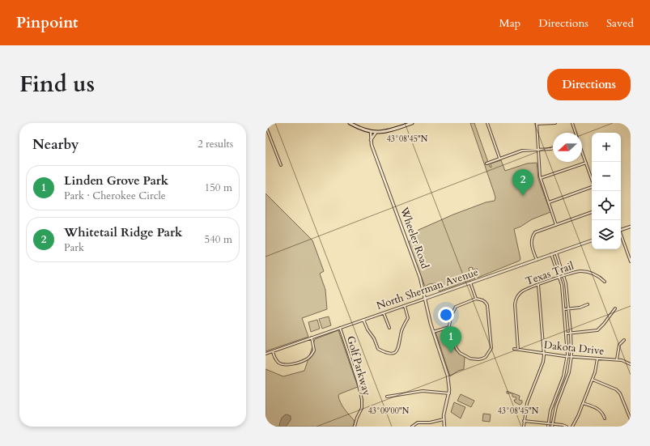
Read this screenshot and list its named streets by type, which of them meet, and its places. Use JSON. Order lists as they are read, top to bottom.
{
  "streets": {
    "street": [
      "Wheeler Road",
      "Texas Trail",
      "North Sherman Avenue",
      "Dakota Drive",
      "Golf Parkway"
    ]
  },
  "crossings": [
    ["Wheeler Road", "North Sherman Avenue"],
    ["Texas Trail", "Dakota Drive"],
    ["North Sherman Avenue", "Golf Parkway"]
  ],
  "north": "left",
  "page": {
    "header": "Pinpoint",
    "nav": ["Map", "Directions", "Saved"],
    "title": "Find us",
    "buttons": "Directions",
    "heading": ["Nearby", "2 results"],
    "map_buttons": ["+", "−"],
    "list": [
      {
        "mark": "1",
        "name": "Linden Grove Park",
        "note": "Park · Cherokee Circle",
        "value": "150 m"
      },
      {
        "mark": "2",
        "name": "Whitetail Ridge Park",
        "note": "Park",
        "value": "540 m"
      }
    ],
    "pins": ["2", "1"]
  },
  "coordinates": ["43°08'45\"N", "43°09'00\"N"]
}
